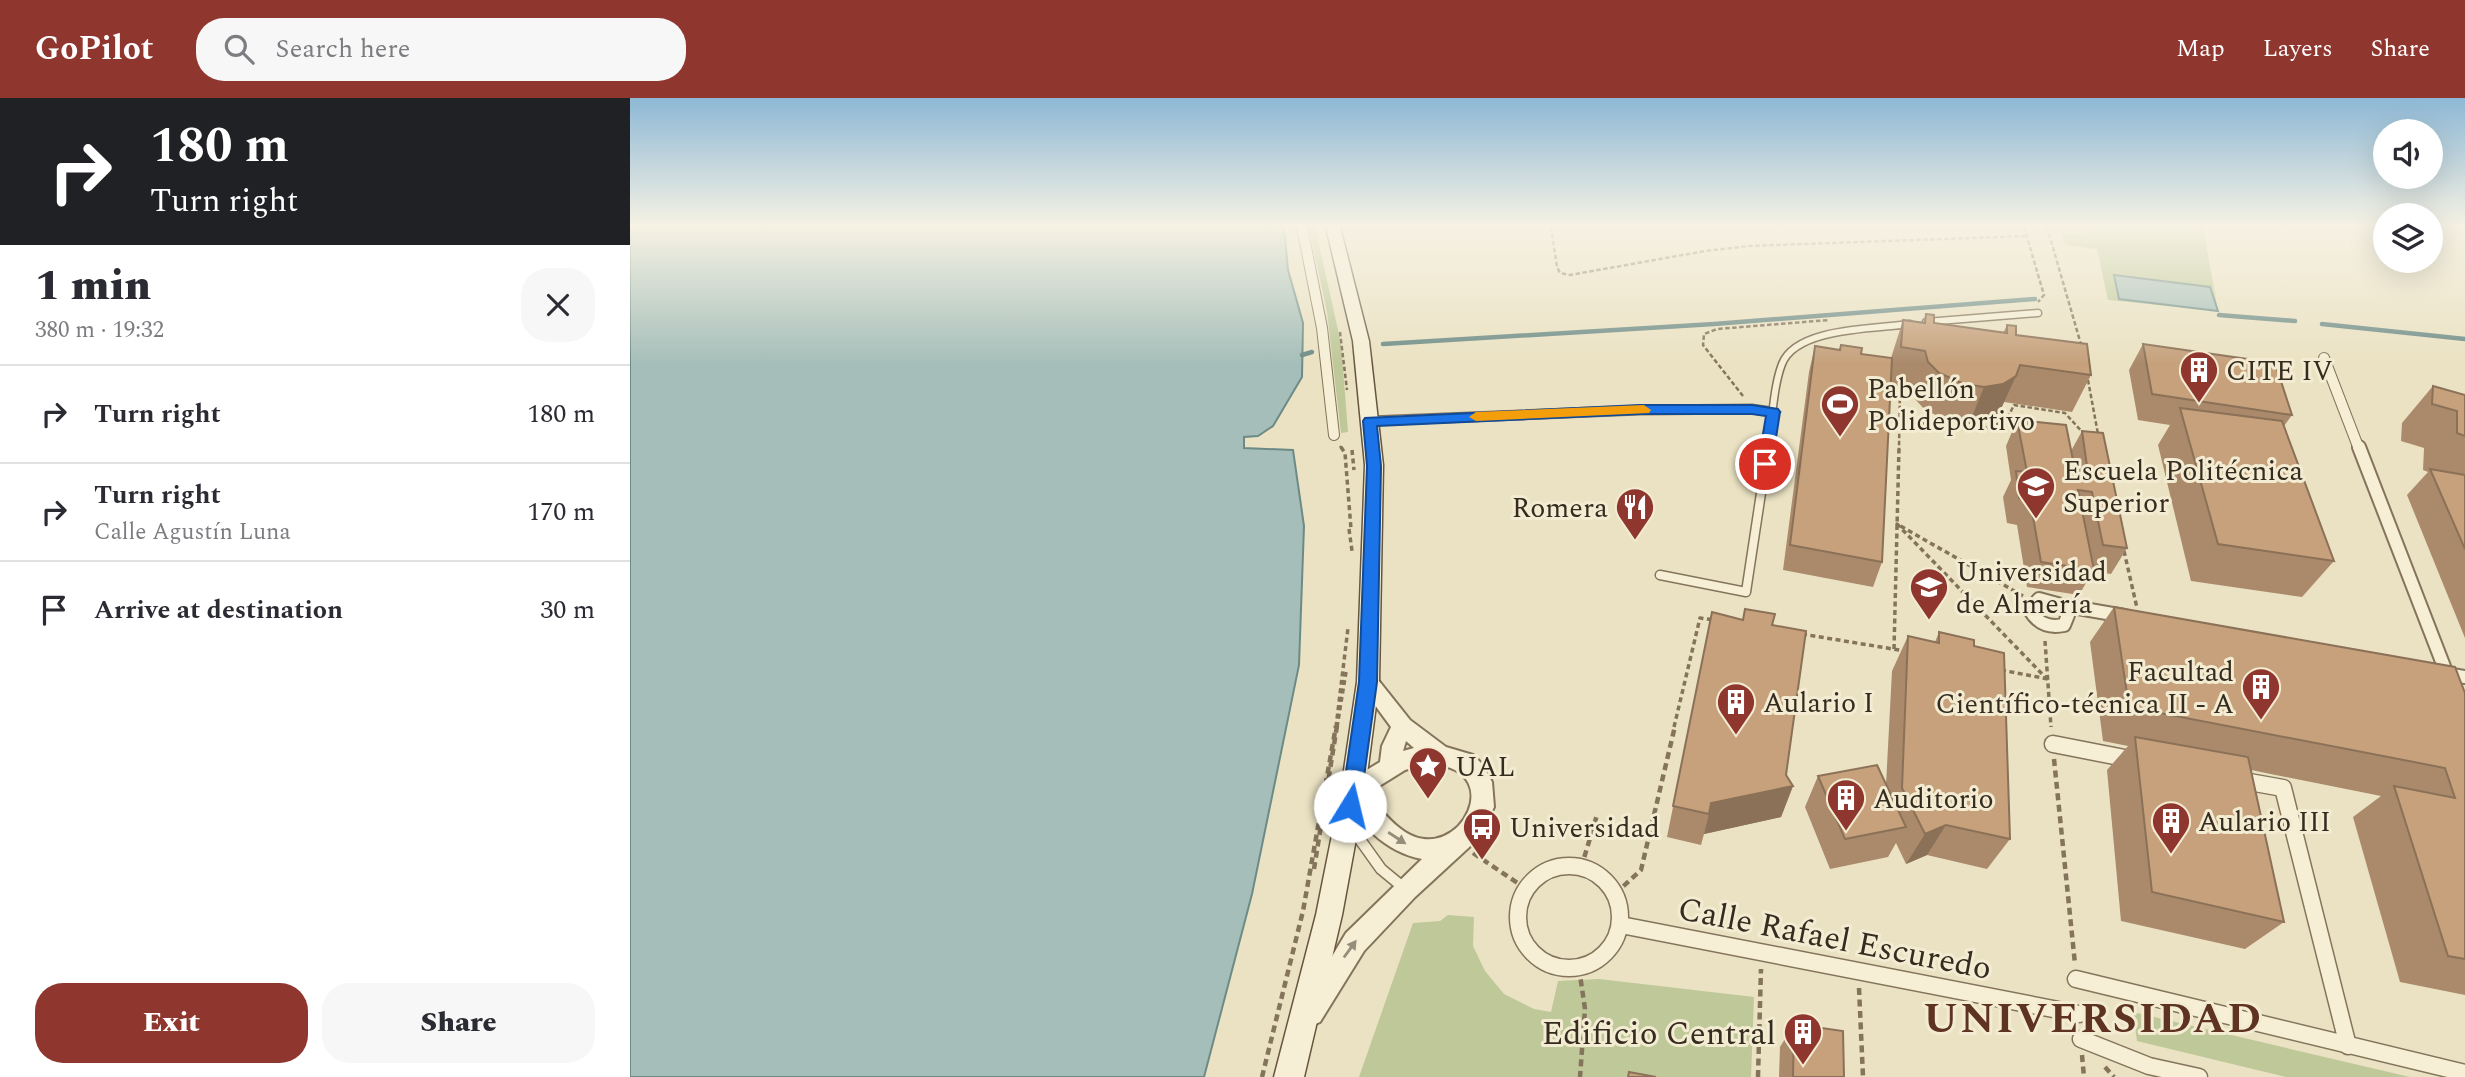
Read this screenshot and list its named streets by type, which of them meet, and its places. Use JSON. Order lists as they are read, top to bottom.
{
  "streets": {
    "street": ["Calle Rafael Escuredo"]
  },
  "districts": ["UNIVERSIDAD"],
  "places": {
    "building": [
      "CITE IV",
      "Facultad Científico-técnica II - A",
      "Aulario I",
      "Auditorio",
      "Aulario III",
      "Edificio Central"
    ],
    "sports": ["Pabellón Polideportivo"],
    "school or university": ["Escuela Politécnica Superior", "Universidad de Almería"],
    "restaurant": ["Romera"],
    "place": ["UAL"],
    "bus stop": ["Universidad"]
  },
  "page": {
    "header": "GoPilot",
    "search": "Search here",
    "nav": ["Map", "Layers", "Share"],
    "turn": ["180 m", "Turn right"],
    "heading": ["1 min", "380 m · 19:32"],
    "list": [
      {
        "name": "Turn right",
        "value": "180 m"
      },
      {
        "name": "Turn right",
        "note": "Calle Agustín Luna",
        "value": "170 m"
      },
      {
        "name": "Arrive at destination",
        "value": "30 m"
      }
    ],
    "buttons": ["Exit", "Share"]
  }
}
